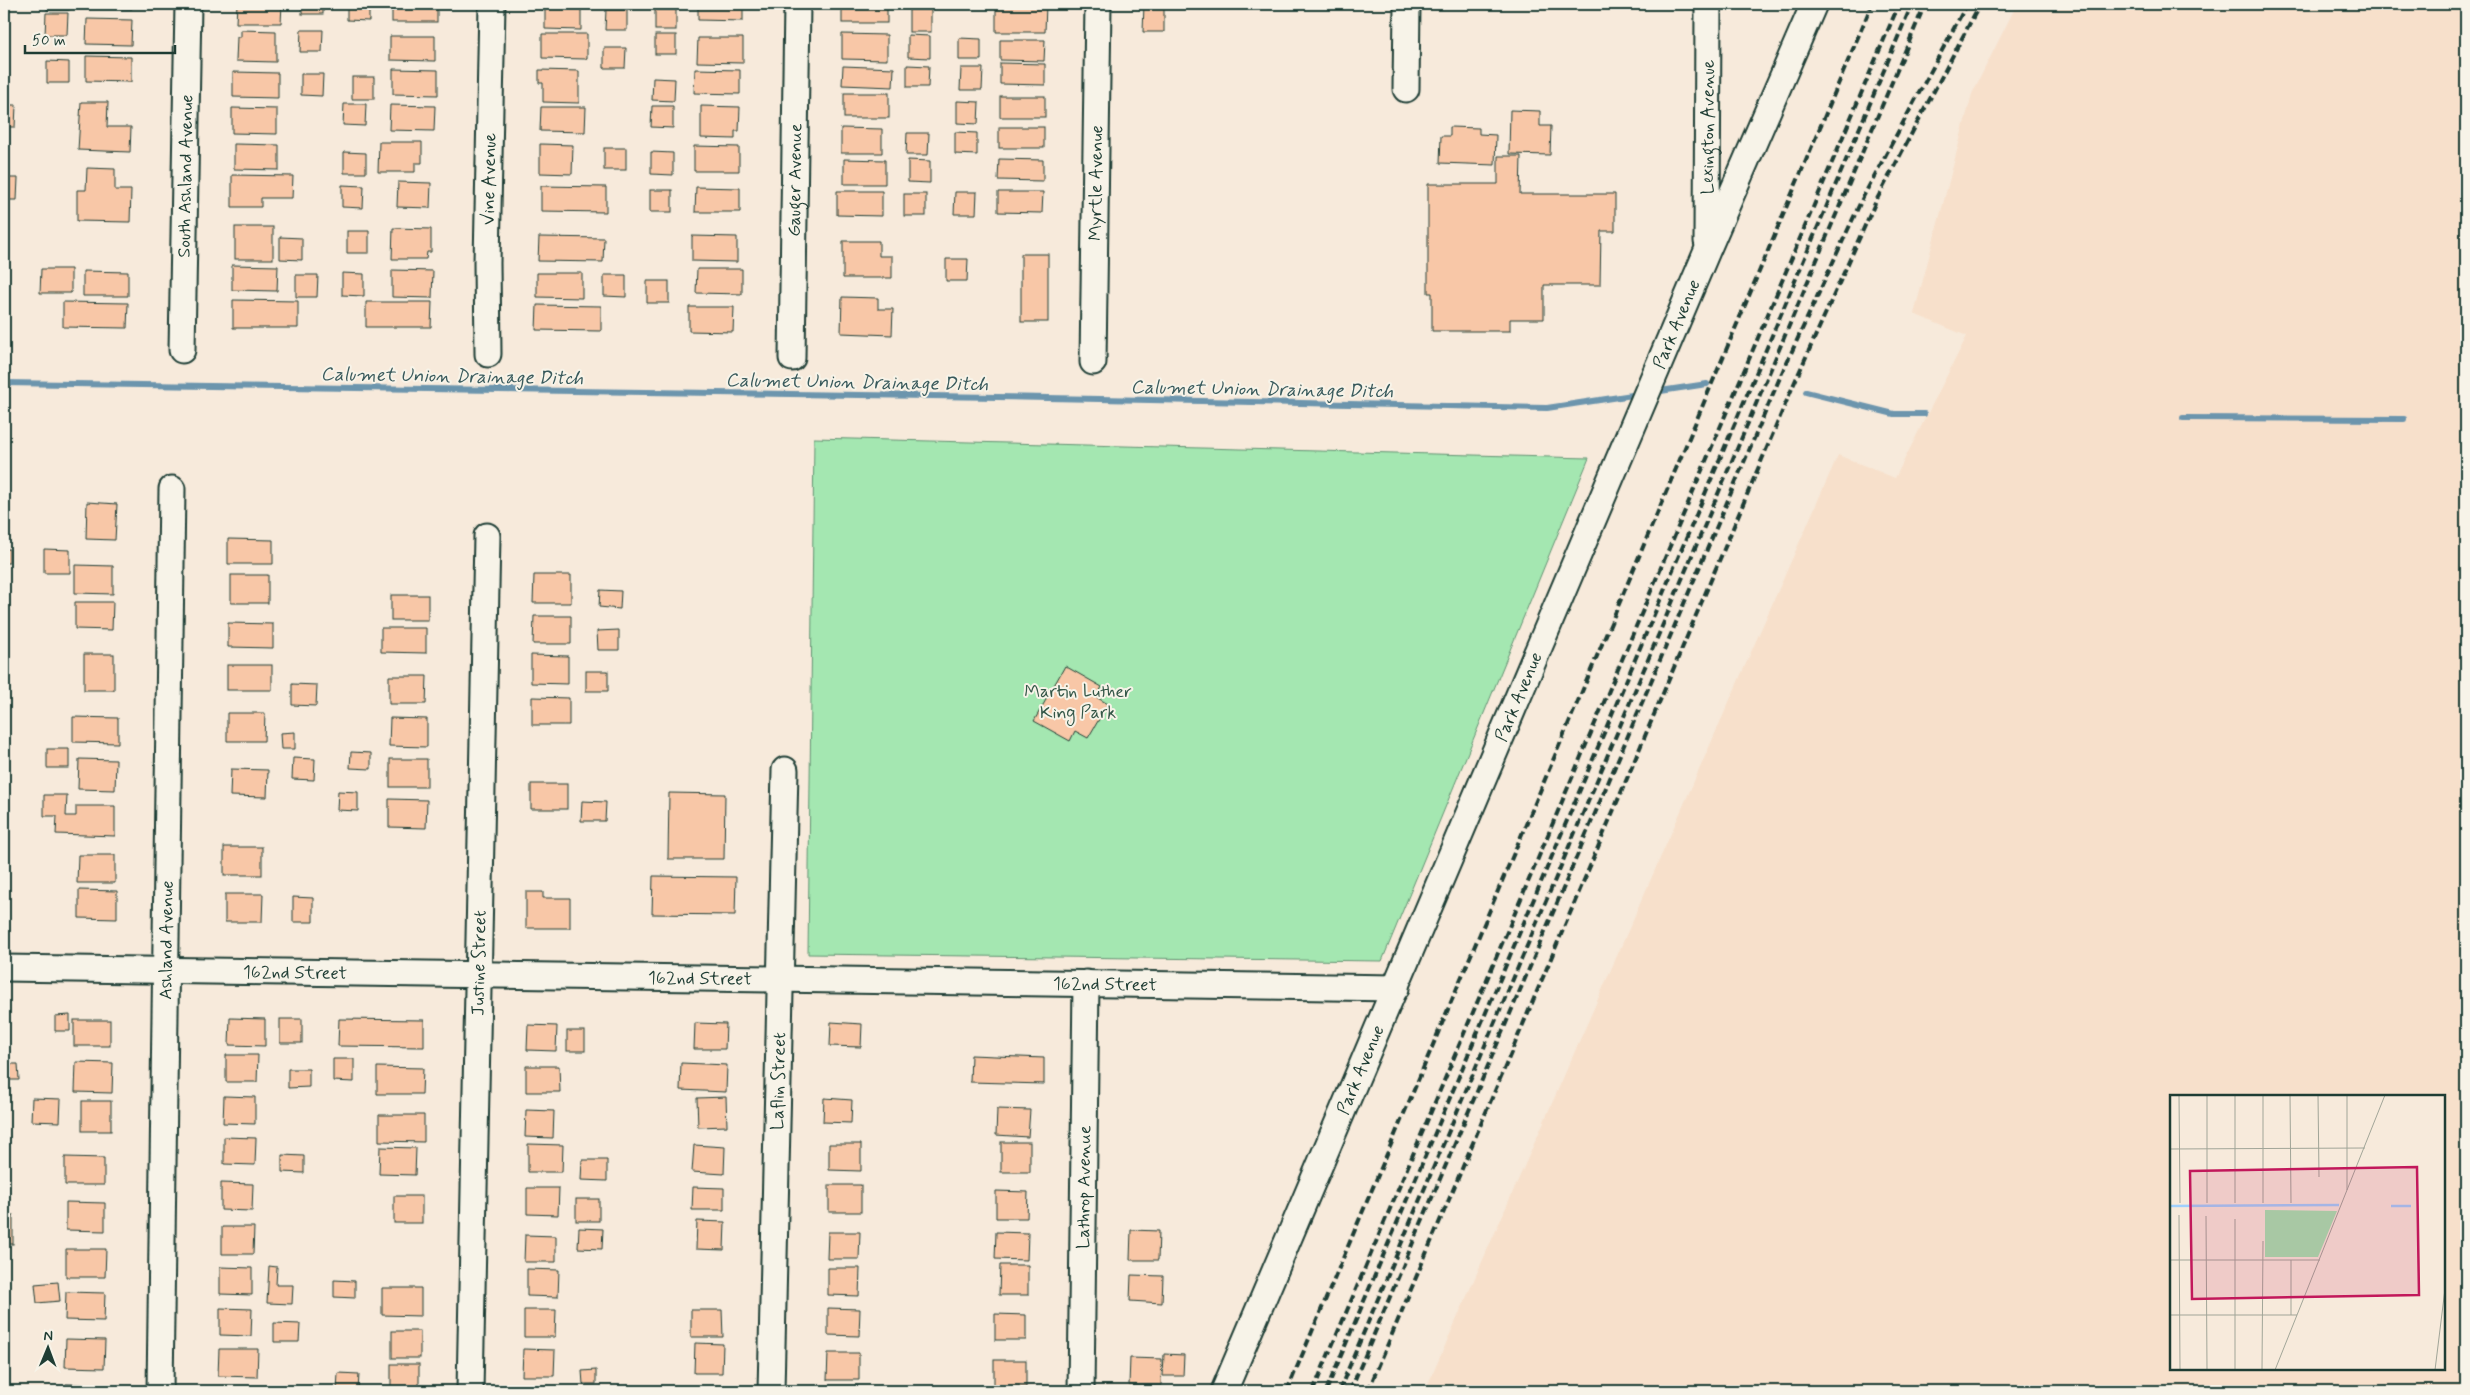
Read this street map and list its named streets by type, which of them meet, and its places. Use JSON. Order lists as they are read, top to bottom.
{
  "streets": {
    "street": [
      "Lexington Avenue",
      "South Ashland Avenue",
      "Vine Avenue",
      "Gauger Avenue",
      "Myrtle Avenue",
      "Park Avenue",
      "Ashland Avenue",
      "Justine Street",
      "162nd Street",
      "Laflin Street",
      "Lathrop Avenue"
    ]
  },
  "crossings": [
    ["Lexington Avenue", "Park Avenue"],
    ["Park Avenue", "162nd Street"],
    ["Ashland Avenue", "162nd Street"],
    ["Justine Street", "162nd Street"],
    ["162nd Street", "Laflin Street"],
    ["162nd Street", "Lathrop Avenue"]
  ],
  "water": ["Calumet Union Drainage Ditch"],
  "parks": ["Martin Luther King Park"],
  "scale_bar": "50 m",
  "north": "top"
}
